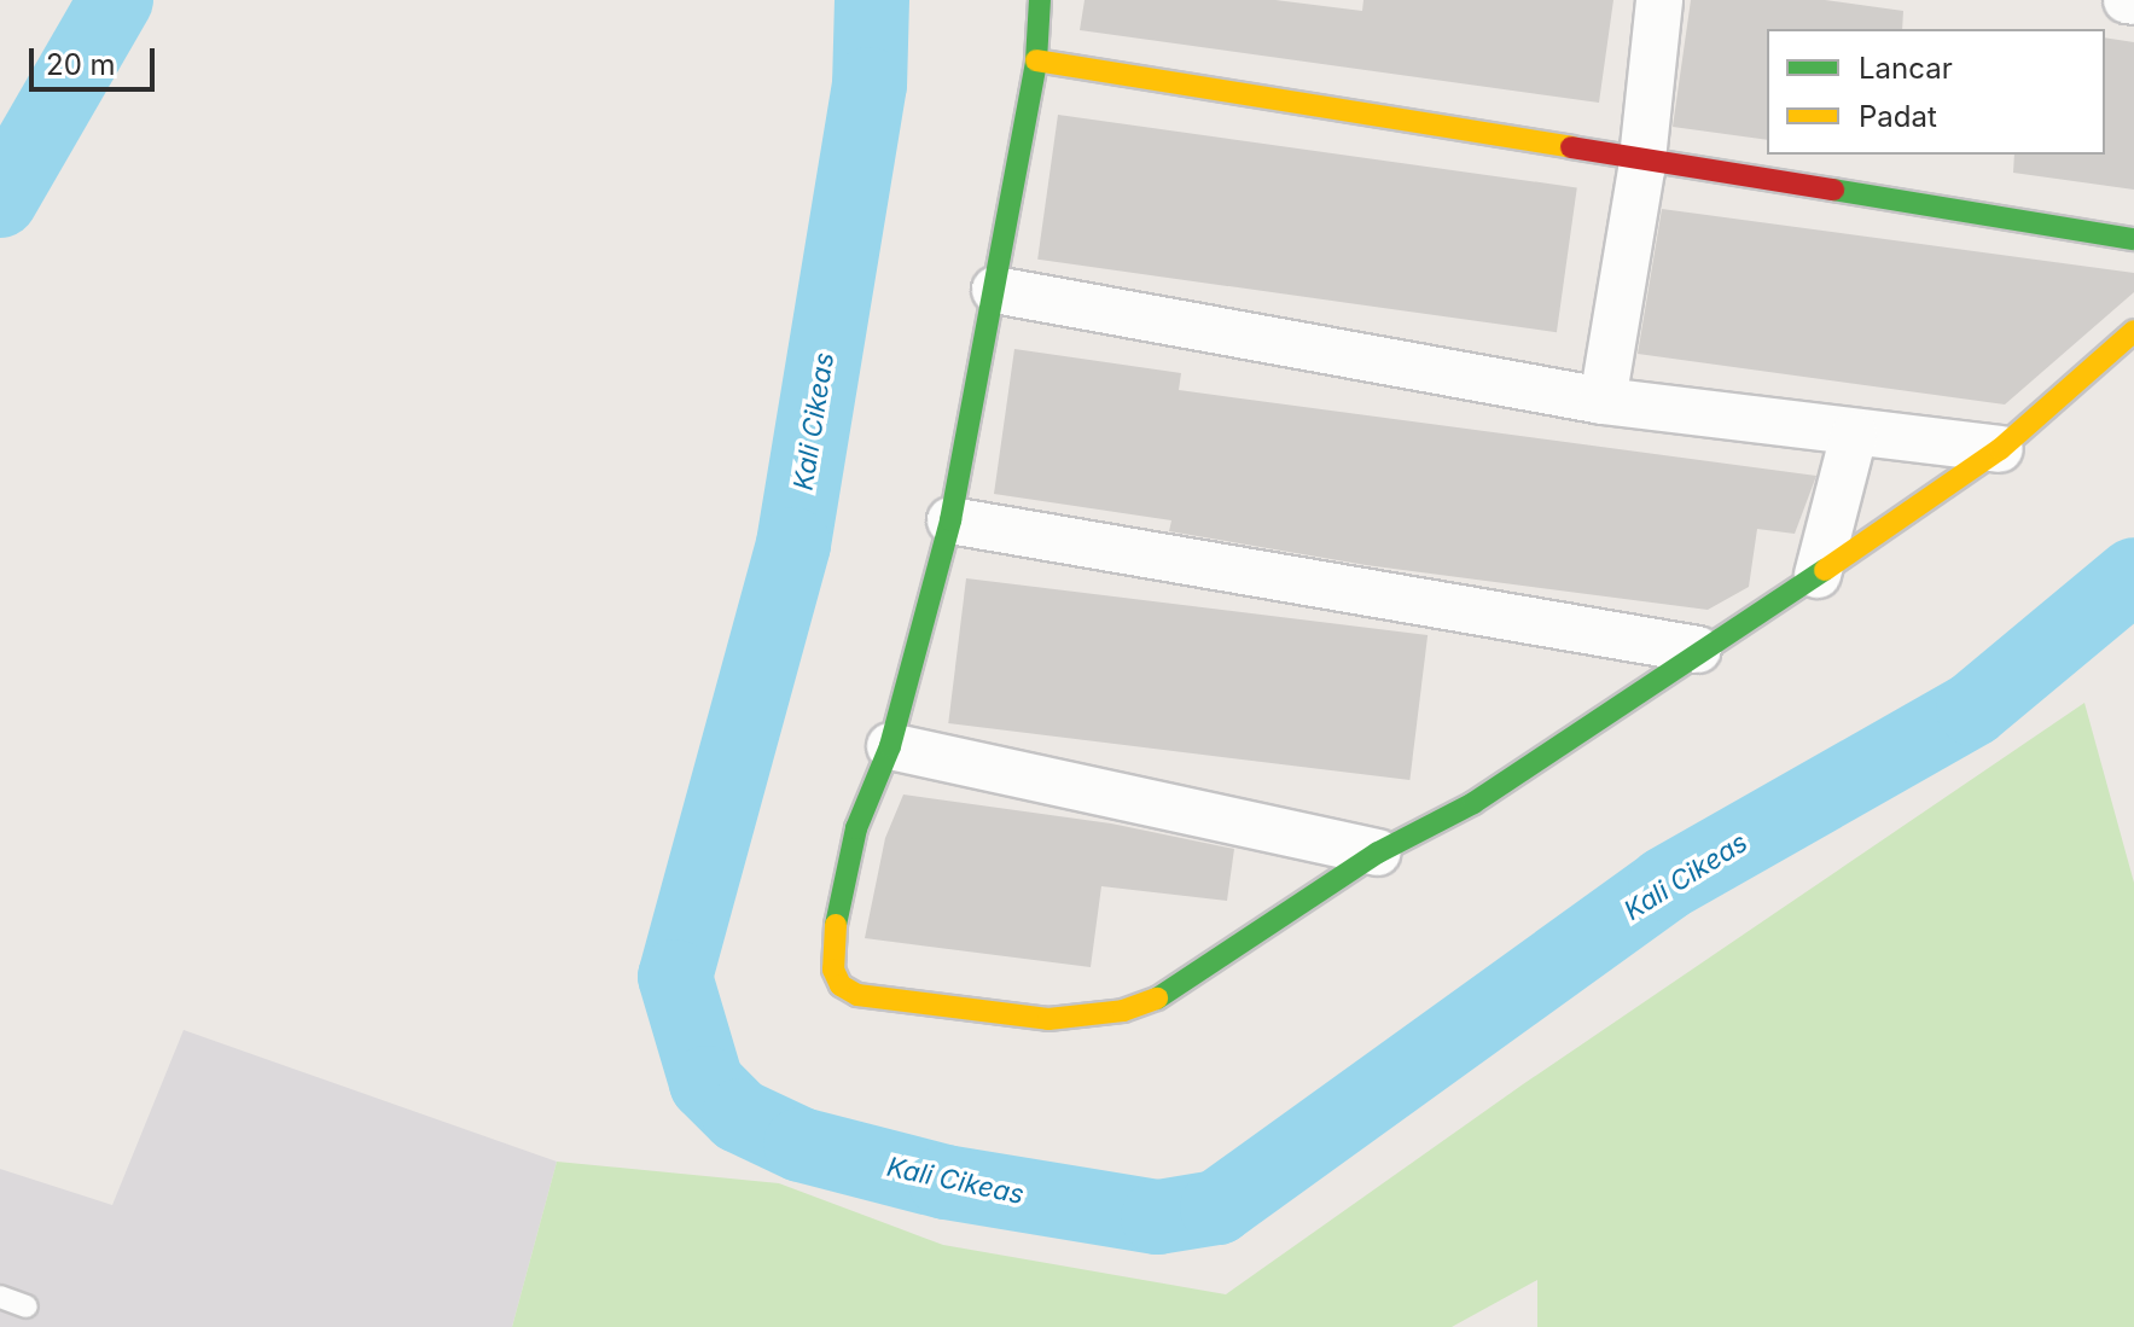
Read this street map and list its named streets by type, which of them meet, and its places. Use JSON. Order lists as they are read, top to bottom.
{
  "water": ["Kali Cikeas"],
  "legend": ["Lancar", "Padat"],
  "scale_bar": "20 m"
}
